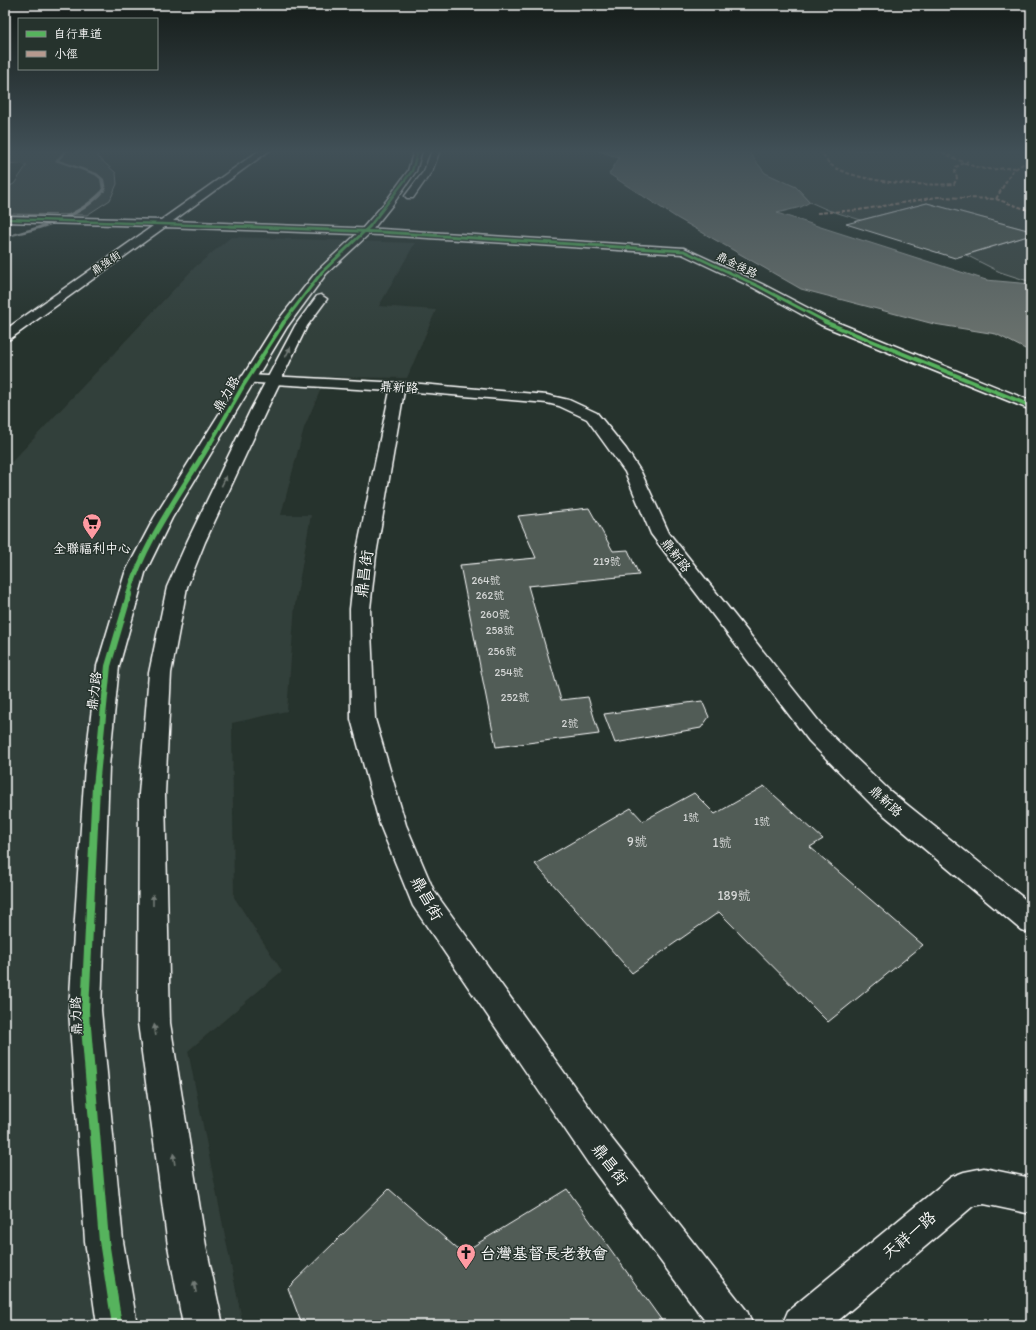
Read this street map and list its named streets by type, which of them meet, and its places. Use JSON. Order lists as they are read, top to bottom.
{
  "streets": {
    "street": [
      "鼎強街",
      "鼎金後路",
      "鼎新路",
      "鼎力路",
      "鼎昌街",
      "天祥一路"
    ]
  },
  "crossings": [
    ["鼎強街", "鼎金後路"],
    ["鼎金後路", "鼎力路"],
    ["鼎新路", "鼎力路"],
    ["鼎新路", "鼎昌街"]
  ],
  "places": {
    "supermarket": ["全聯福利中心"],
    "church": ["台灣基督長老教會"]
  },
  "house_numbers": [
    "219號",
    "264號",
    "262號",
    "260號",
    "258號",
    "256號",
    "254號",
    "252號",
    "2號",
    "1號",
    "1號",
    "9號",
    "1號",
    "189號"
  ],
  "legend": ["自行車道", "小徑"]
}
